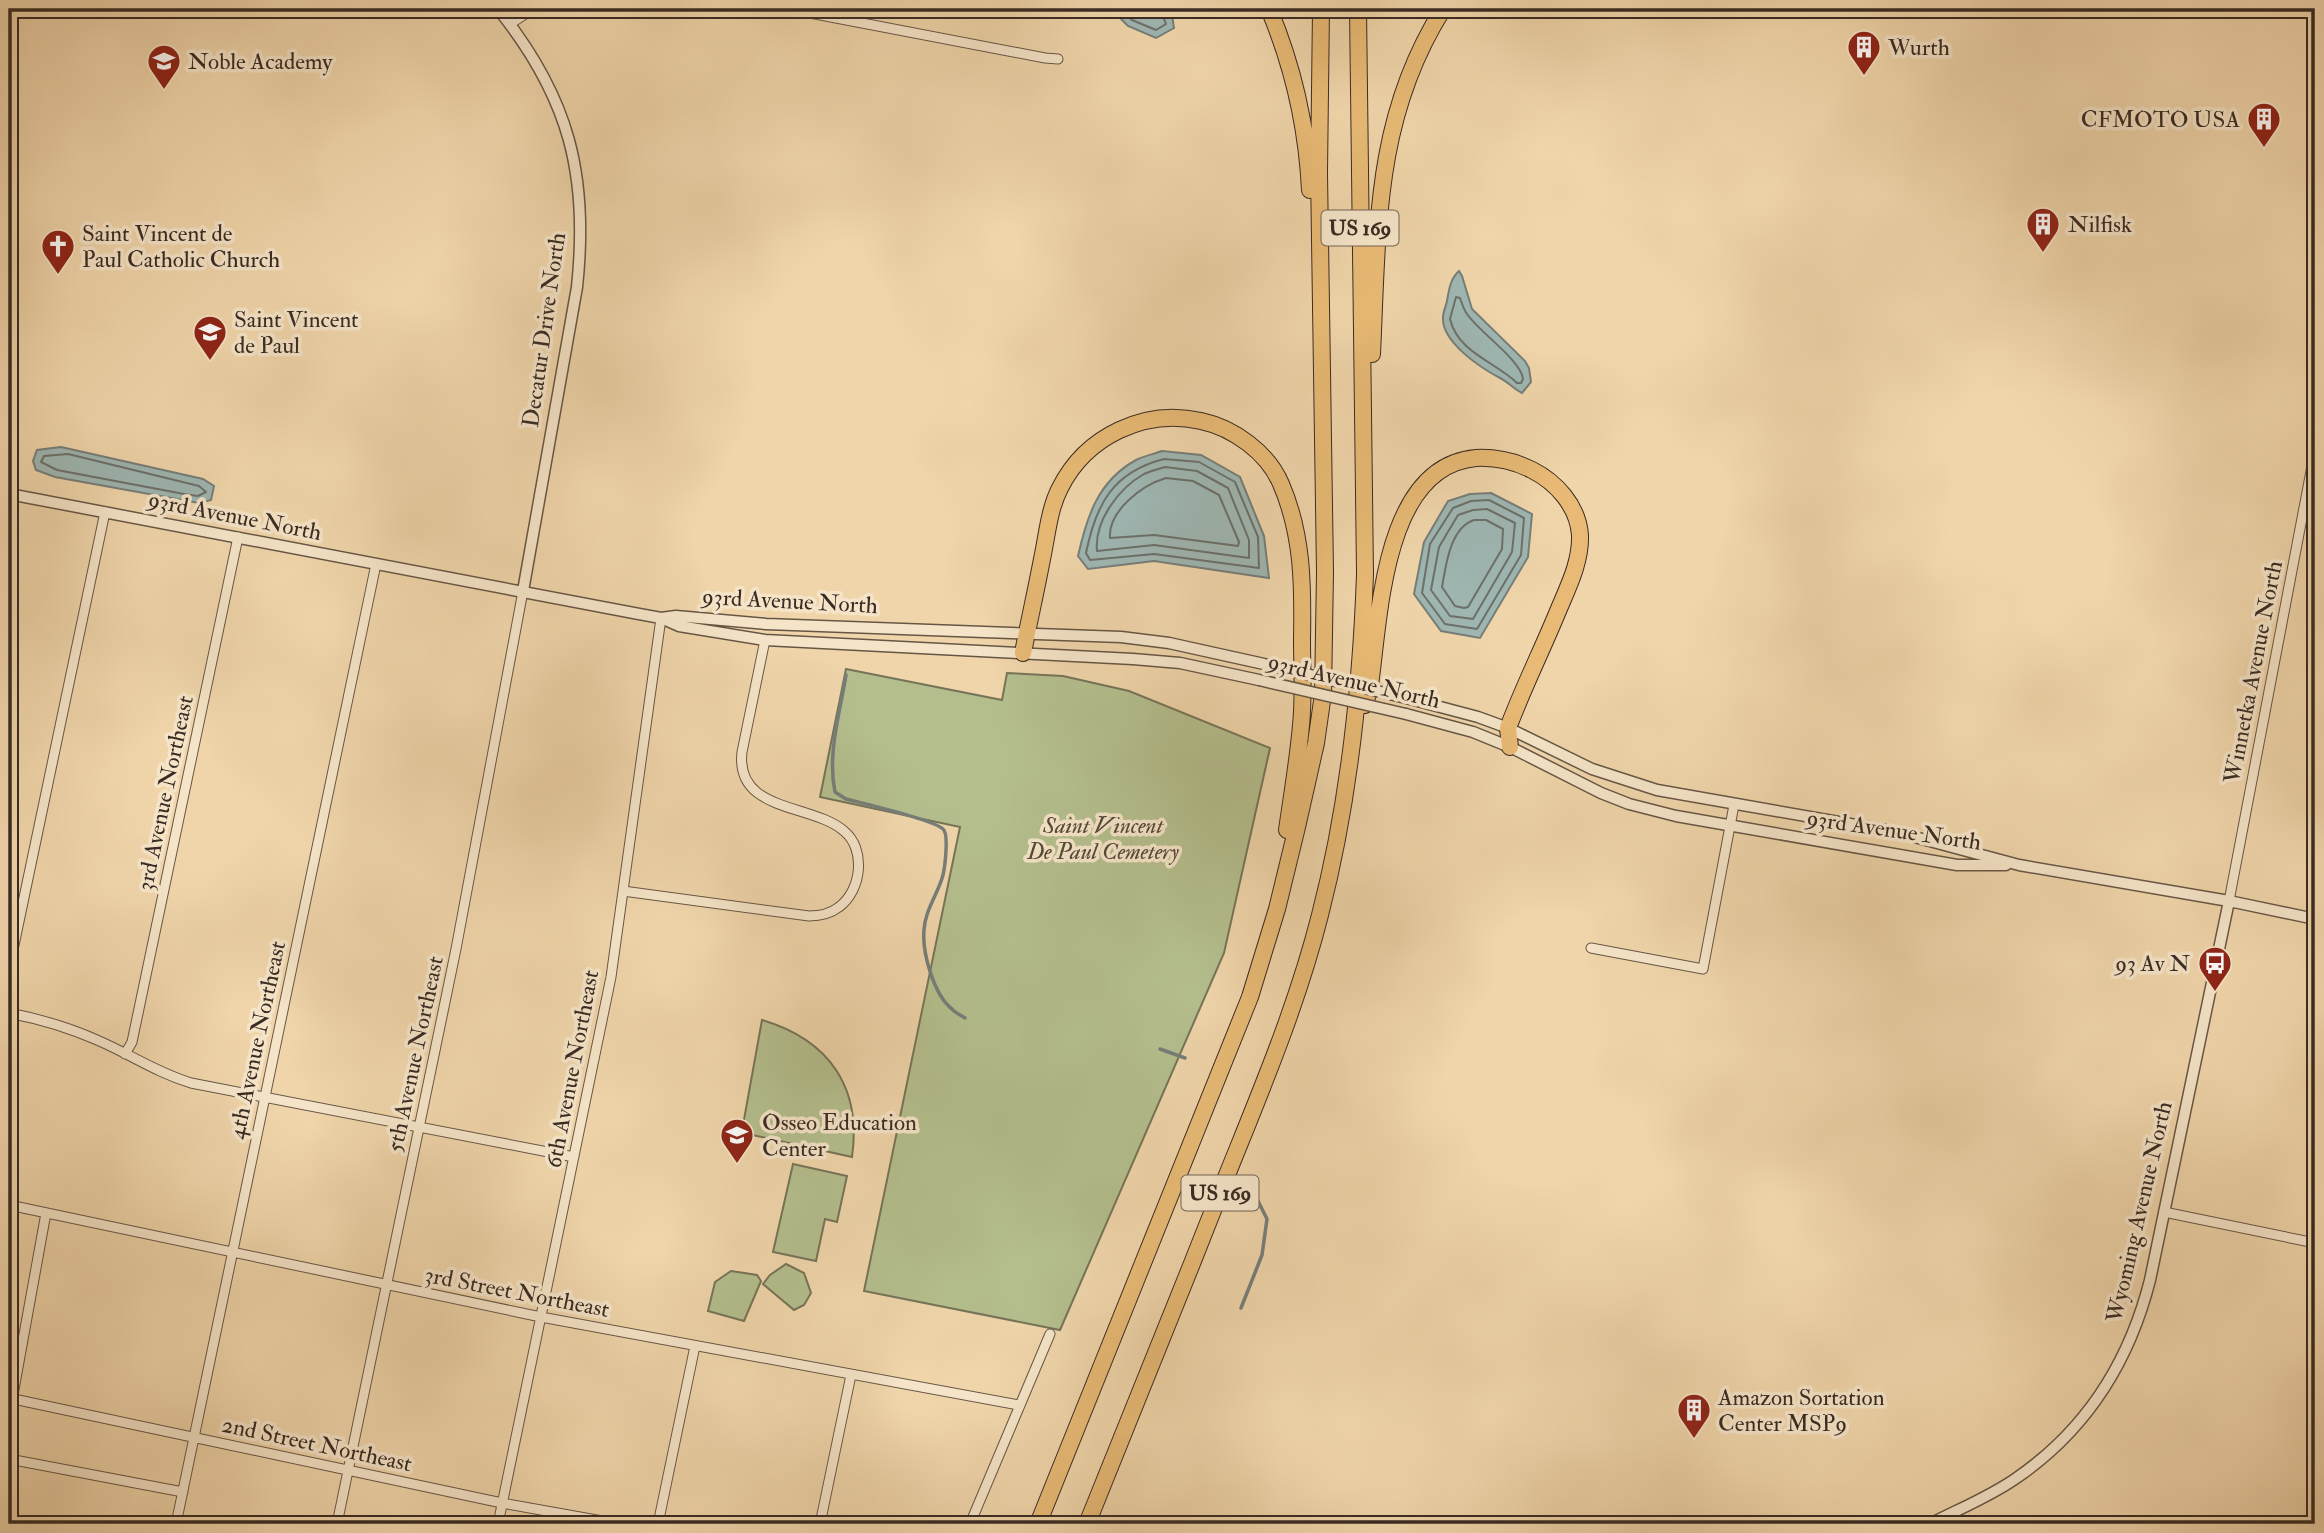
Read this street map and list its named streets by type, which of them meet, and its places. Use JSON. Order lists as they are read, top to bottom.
{
  "streets": {
    "highway": ["US 169"],
    "street": [
      "Decatur Drive North",
      "93rd Avenue North",
      "Winnetka Avenue North",
      "3rd Avenue Northeast",
      "4th Avenue Northeast",
      "5th Avenue Northeast",
      "6th Avenue Northeast",
      "Wyoming Avenue North",
      "3rd Street Northeast",
      "2nd Street Northeast"
    ]
  },
  "crossings": [
    ["Decatur Drive North", "93rd Avenue North"],
    ["Decatur Drive North", "5th Avenue Northeast"],
    ["93rd Avenue North", "Winnetka Avenue North"],
    ["93rd Avenue North", "3rd Avenue Northeast"],
    ["93rd Avenue North", "4th Avenue Northeast"],
    ["93rd Avenue North", "5th Avenue Northeast"],
    ["93rd Avenue North", "6th Avenue Northeast"],
    ["93rd Avenue North", "Wyoming Avenue North"],
    ["Winnetka Avenue North", "Wyoming Avenue North"],
    ["4th Avenue Northeast", "3rd Street Northeast"],
    ["4th Avenue Northeast", "2nd Street Northeast"],
    ["5th Avenue Northeast", "3rd Street Northeast"],
    ["5th Avenue Northeast", "2nd Street Northeast"],
    ["6th Avenue Northeast", "3rd Street Northeast"],
    ["6th Avenue Northeast", "2nd Street Northeast"]
  ],
  "parks": ["Saint Vincent De Paul Cemetery"],
  "places": {
    "building": [
      "Wurth",
      "CFMOTO USA",
      "Nilfisk",
      "Amazon Sortation Center MSP9"
    ],
    "school or university": ["Noble Academy", "Saint Vincent de Paul", "Osseo Education Center"],
    "church": ["Saint Vincent de Paul Catholic Church"],
    "bus stop": ["93 Av N"]
  }
}
